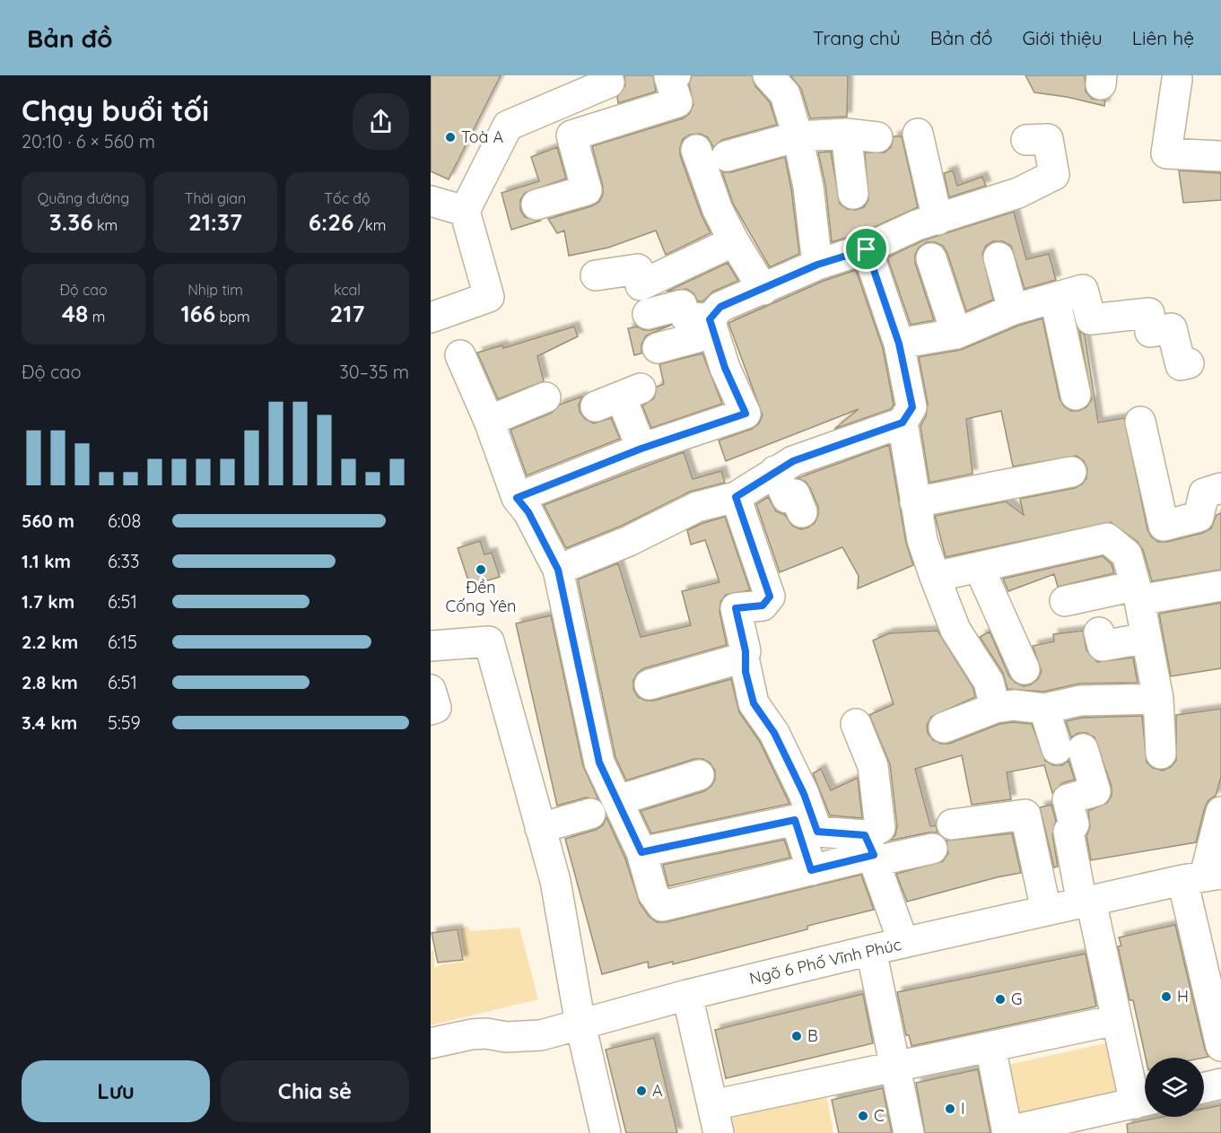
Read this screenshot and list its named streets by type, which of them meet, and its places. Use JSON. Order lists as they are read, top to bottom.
{
  "streets": {
    "street": ["Ngõ 6 Phố Vĩnh Phúc"]
  },
  "places": [
    "Toà A",
    "Đền Cống Yên",
    "H",
    "G",
    "B",
    "A",
    "I",
    "C"
  ],
  "page": {
    "header": "Bản đồ",
    "nav": [
      "Trang chủ",
      "Bản đồ",
      "Giới thiệu",
      "Liên hệ"
    ],
    "heading": ["Chạy buổi tối", "20:10 · 6 × 560 m"],
    "stats": [
      ["Quãng đường", "3.36 km"],
      ["Thời gian", "21:37"],
      ["Tốc độ", "6:26 /km"],
      ["Độ cao", "48 m"],
      ["Nhịp tim", "166 bpm"],
      ["kcal", "217"]
    ],
    "chart": ["Độ cao", "30–35 m"],
    "list": [
      {
        "name": "560 m",
        "note": "6:08"
      },
      {
        "name": "1.1 km",
        "note": "6:33"
      },
      {
        "name": "1.7 km",
        "note": "6:51"
      },
      {
        "name": "2.2 km",
        "note": "6:15"
      },
      {
        "name": "2.8 km",
        "note": "6:51"
      },
      {
        "name": "3.4 km",
        "note": "5:59"
      }
    ],
    "buttons": ["Lưu", "Chia sẻ"]
  }
}
